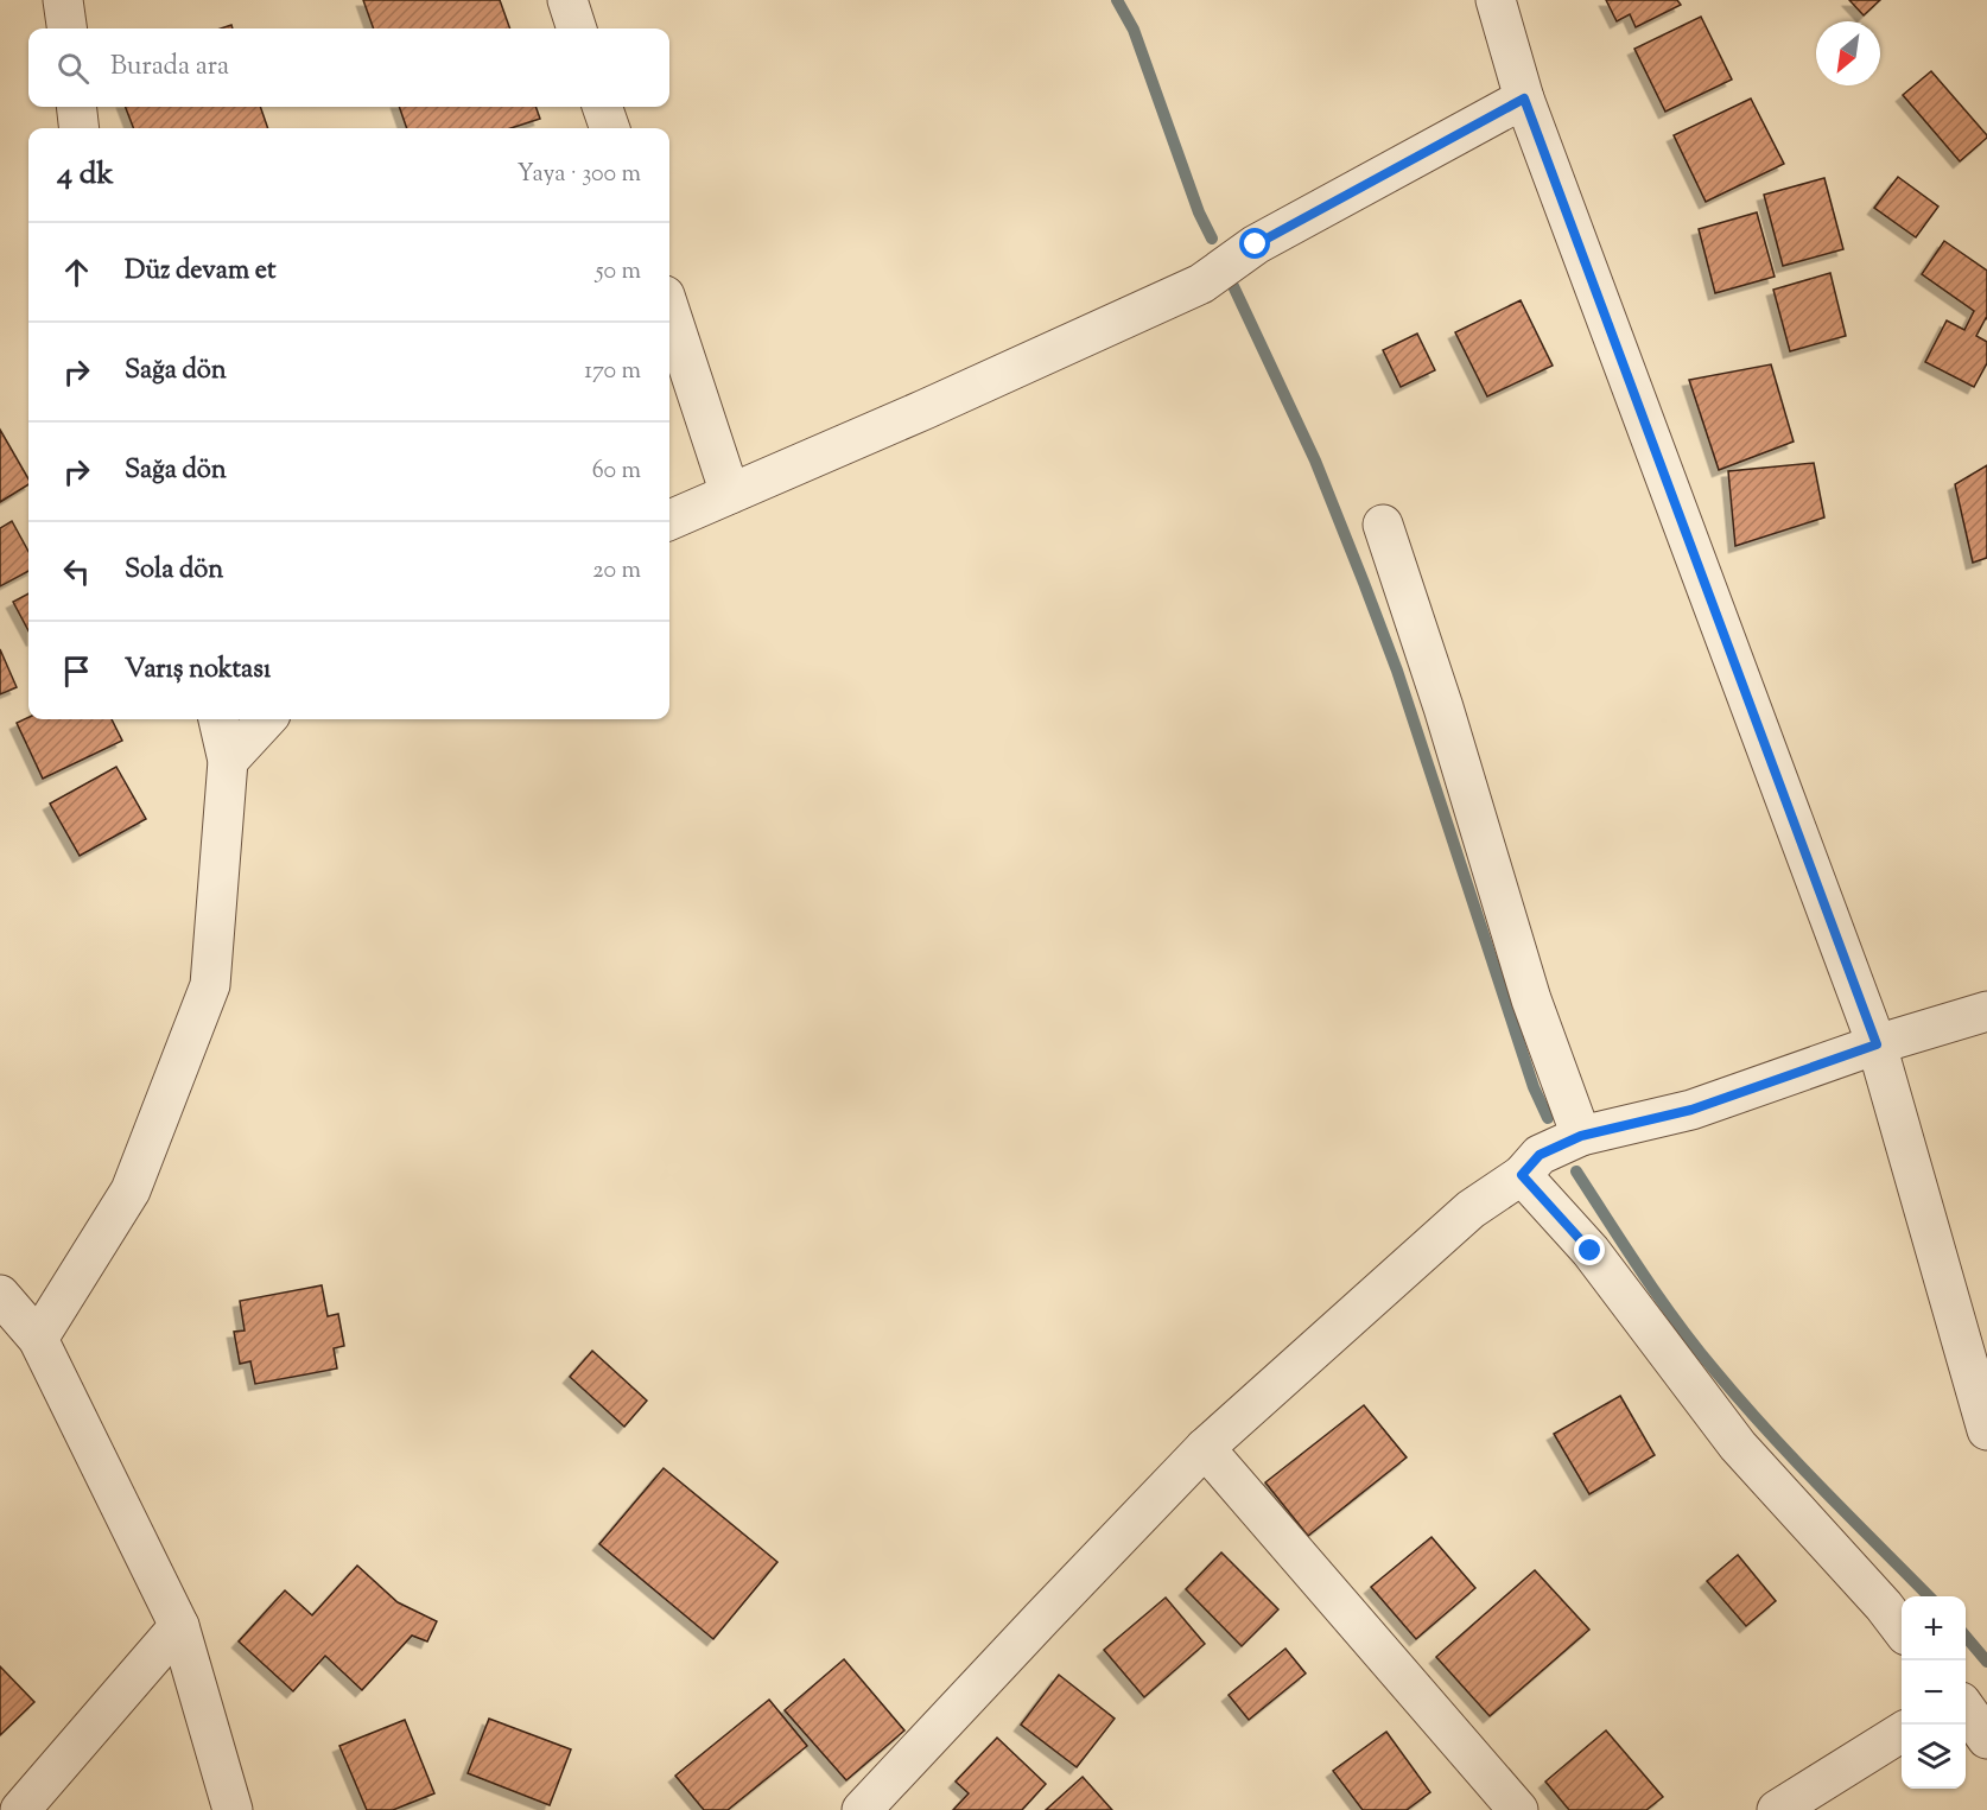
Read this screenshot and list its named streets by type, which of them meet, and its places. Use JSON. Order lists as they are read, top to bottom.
{
  "north": "bottom left",
  "page": {
    "search": "Burada ara",
    "heading": ["4 dk", "Yaya · 300 m"],
    "list": [
      ["Düz devam et", "50 m"],
      ["Sağa dön", "170 m"],
      ["Sağa dön", "60 m"],
      ["Sola dön", "20 m"],
      "Varış noktası"
    ],
    "map_buttons": ["+", "−"]
  }
}
